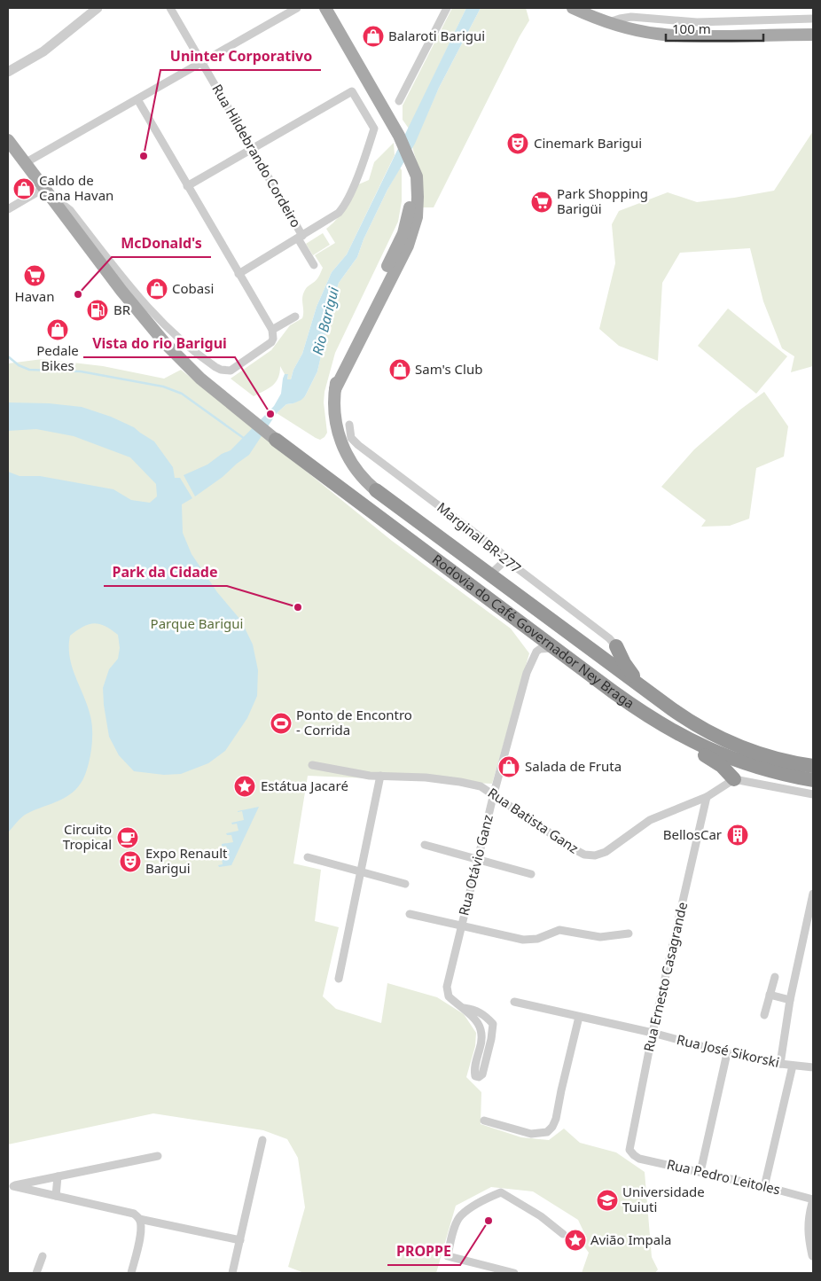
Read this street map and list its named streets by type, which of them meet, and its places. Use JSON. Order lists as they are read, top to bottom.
{
  "streets": {
    "highway": ["Rodovia do Café Governador Ney Braga"],
    "street": [
      "Rua Hildebrando Cordeiro",
      "Marginal BR-277",
      "Rua Batista Ganz",
      "Rua Otávio Ganz",
      "Rua Ernesto Casagrande",
      "Rua José Sikorski",
      "Rua Pedro Leitoles"
    ]
  },
  "crossings": [
    ["Rodovia do Café Governador Ney Braga", "Rua Otávio Ganz"],
    ["Rua Batista Ganz", "Rua Otávio Ganz"],
    ["Rua Batista Ganz", "Rua Ernesto Casagrande"],
    ["Rua Ernesto Casagrande", "Rua José Sikorski"],
    ["Rua Ernesto Casagrande", "Rua Pedro Leitoles"]
  ],
  "water": ["Rio Barigui"],
  "parks": ["Parque Barigui"],
  "places": {
    "shop": [
      "Balaroti Barigui",
      "Caldo de Cana Havan",
      "Cobasi",
      "Pedale Bikes",
      "Sam's Club",
      "Salada de Fruta"
    ],
    "theatre": ["Cinemark Barigui", "Expo Renault Barigui"],
    "other": [
      "Uninter Corporativo",
      "McDonald's",
      "Vista do rio Barigui",
      "Park da Cidade",
      "PROPPE"
    ],
    "supermarket": ["Park Shopping Barigüi", "Havan"],
    "fuel station": ["BR"],
    "sports": ["Ponto de Encontro - Corrida"],
    "place": ["Estátua Jacaré", "Avião Impala"],
    "building": ["BellosCar"],
    "cafe": ["Circuito Tropical"],
    "school or university": ["Universidade Tuiuti"]
  },
  "scale_bar": "100 m"
}
